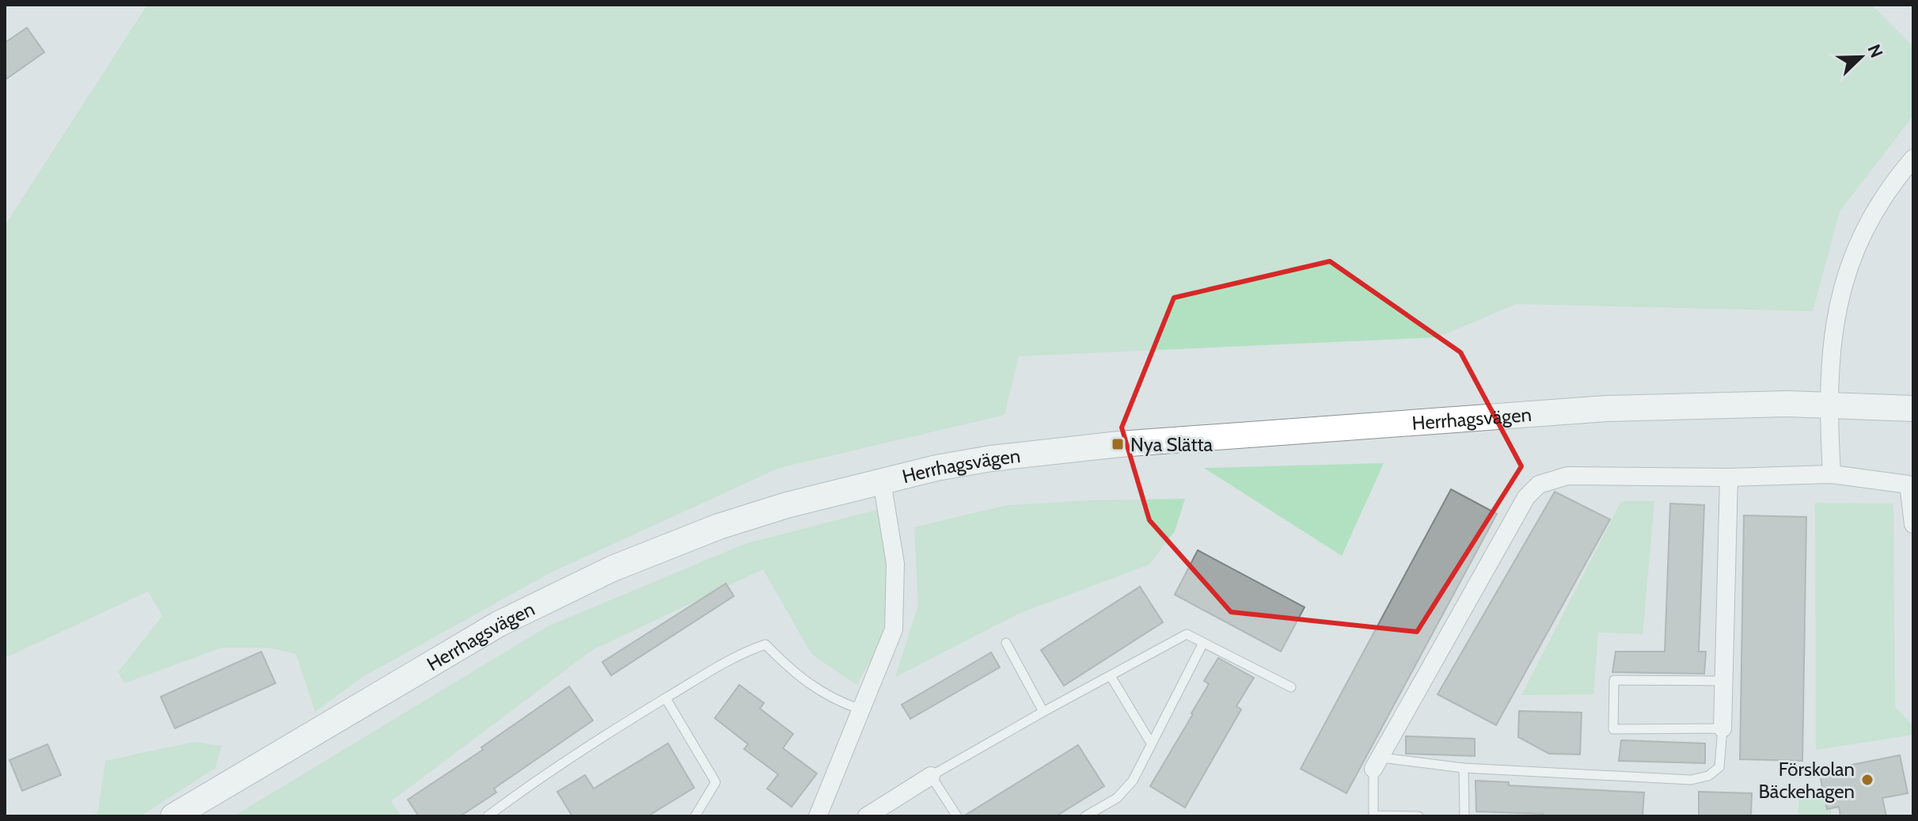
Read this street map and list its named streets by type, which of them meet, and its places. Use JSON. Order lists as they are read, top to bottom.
{
  "streets": {
    "street": ["Herrhagsvägen"]
  },
  "places": {
    "transit": ["Nya Slätta"],
    "other": ["Förskolan Bäckehagen"]
  },
  "north": "top right"
}
